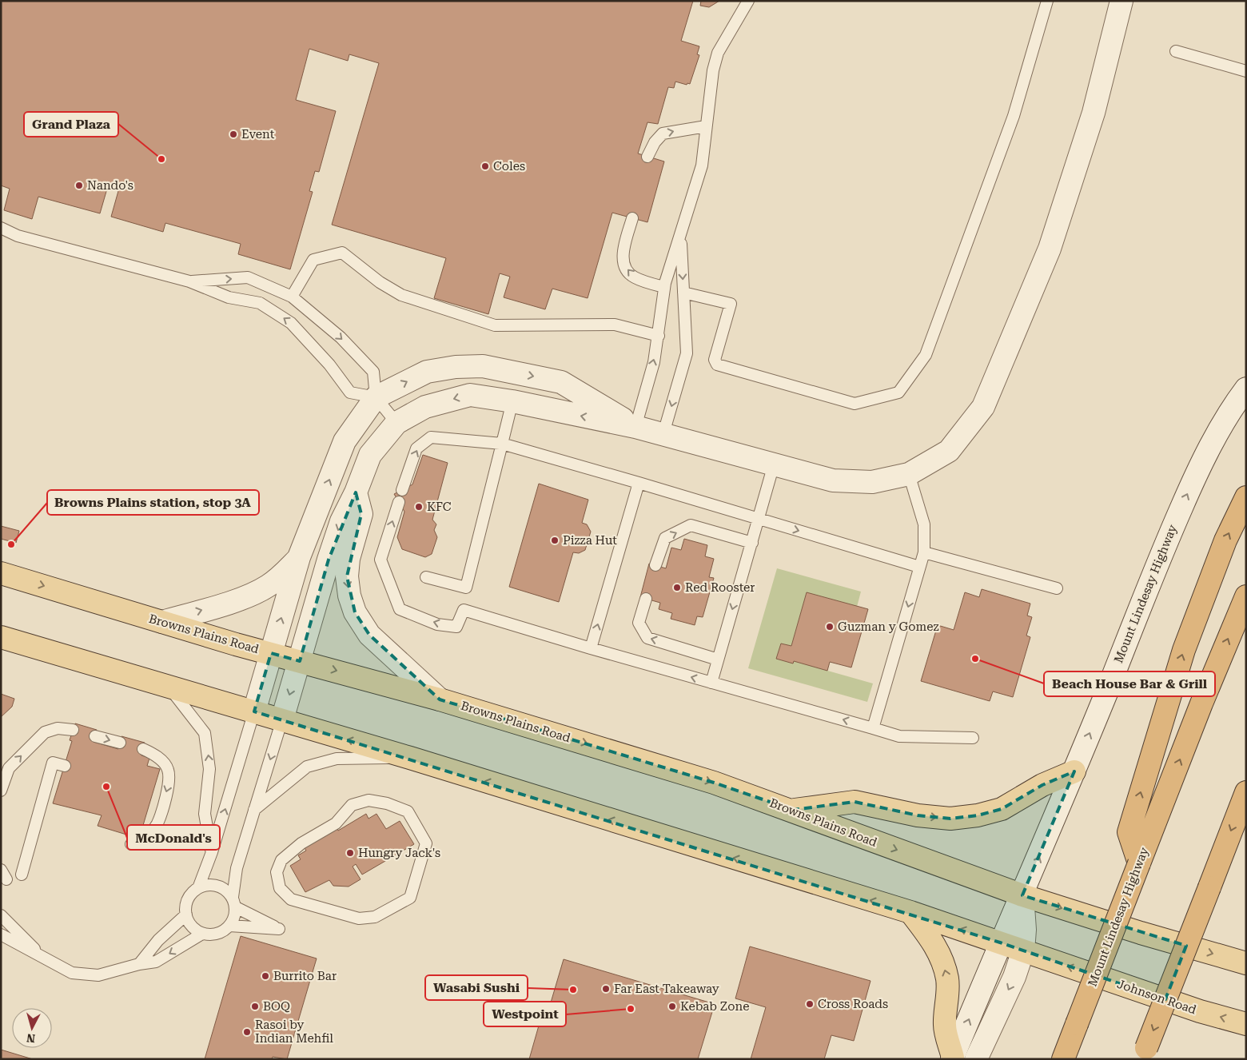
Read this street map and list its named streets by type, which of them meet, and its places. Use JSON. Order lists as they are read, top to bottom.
{
  "streets": {
    "highway": ["Mount Lindesay Highway"],
    "main road": ["Browns Plains Road", "Johnson Road"]
  },
  "crossings": [
    ["Mount Lindesay Highway", "Browns Plains Road"],
    ["Mount Lindesay Highway", "Johnson Road"]
  ],
  "places": [
    "Event",
    "Grand Plaza",
    "Coles",
    "Nando's",
    "KFC",
    "Pizza Hut",
    "Browns Plains station, stop 3A",
    "Red Rooster",
    "Guzman y Gomez",
    "Beach House Bar & Grill",
    "McDonald's",
    "Hungry Jack's",
    "Burrito Bar",
    "Far East Takeaway",
    "Wasabi Sushi",
    "Cross Roads",
    "BOQ",
    "Kebab Zone",
    "Westpoint",
    "Rasoi by Indian Mehfil"
  ],
  "north": "bottom"
}
